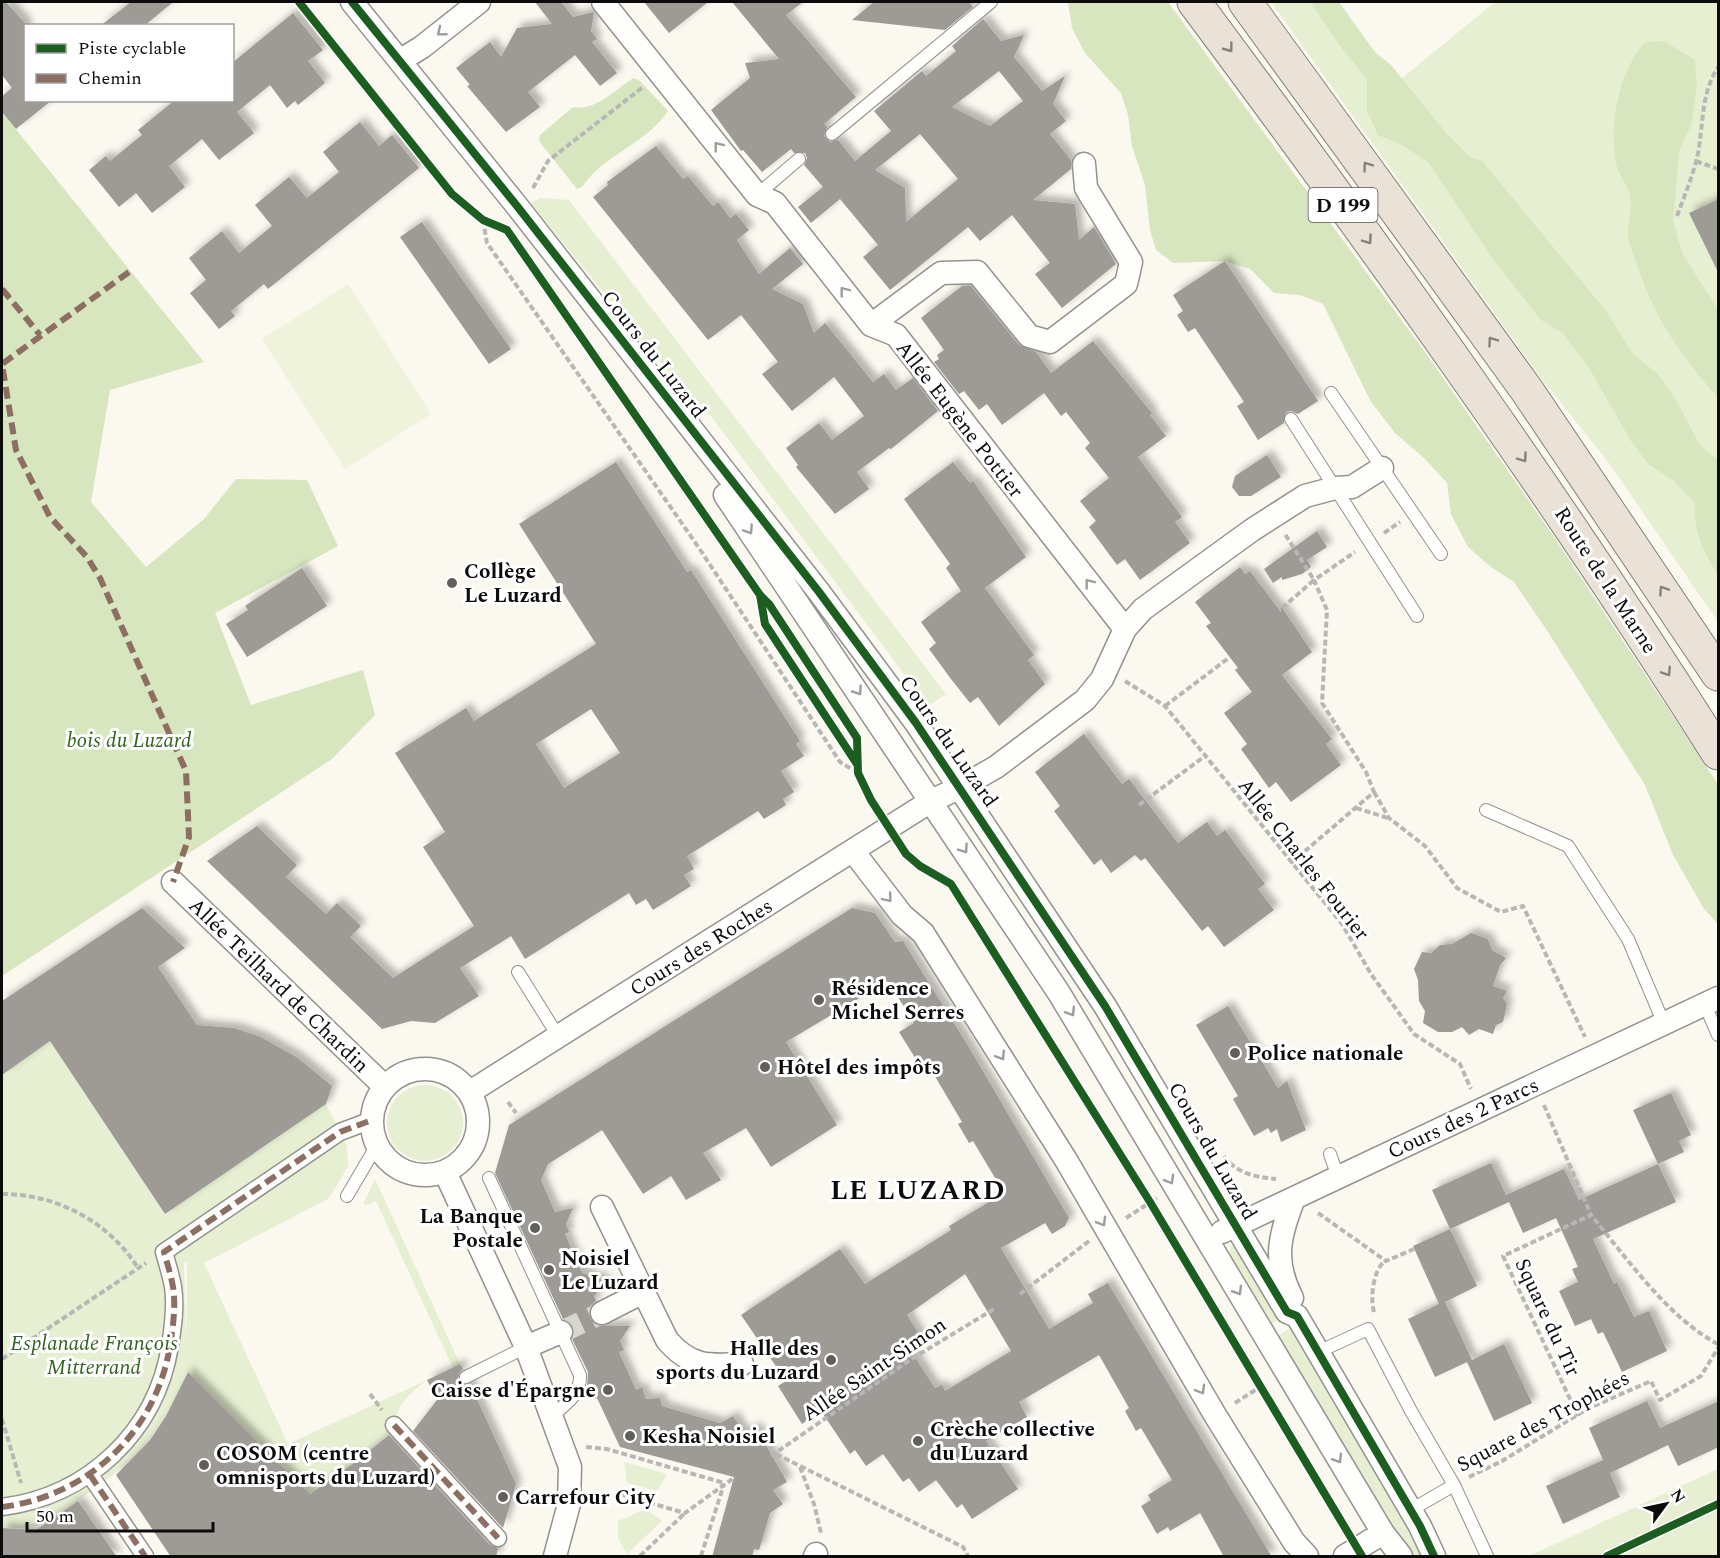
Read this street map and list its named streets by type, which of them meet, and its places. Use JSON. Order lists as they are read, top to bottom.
{
  "streets": {
    "highway": ["D 199", "Route de la Marne"],
    "street": [
      "Cours du Luzard",
      "Allée Eugène Pottier",
      "Cours des Roches",
      "Allée Teilhard de Chardin",
      "Cours des 2 Parcs"
    ],
    "path": [
      "Allée Charles Fourier",
      "Square du Tir",
      "Allée Saint-Simon",
      "Square des Trophées"
    ]
  },
  "crossings": [
    ["Cours du Luzard", "Cours des Roches"],
    ["Cours du Luzard", "Cours des 2 Parcs"],
    ["Allée Charles Fourier", "Cours des 2 Parcs"],
    ["Cours des Roches", "Allée Teilhard de Chardin"],
    ["Square du Tir", "Square des Trophées"]
  ],
  "one_way": ["Allée Eugène Pottier"],
  "districts": ["LE LUZARD"],
  "parks": ["bois du Luzard", "Esplanade François Mitterrand"],
  "places": [
    "Collège Le Luzard",
    "Résidence Michel Serres",
    "Police nationale",
    "Hôtel des impôts",
    "La Banque Postale",
    "Noisiel Le Luzard",
    "Halle des sports du Luzard",
    "Caisse d'Épargne",
    "Kesha Noisiel",
    "Crèche collective du Luzard",
    "COSOM (centre omnisports du Luzard)",
    "Carrefour City"
  ],
  "legend": ["Piste cyclable", "Chemin"],
  "scale_bar": "50 m",
  "north": "top right"
}
